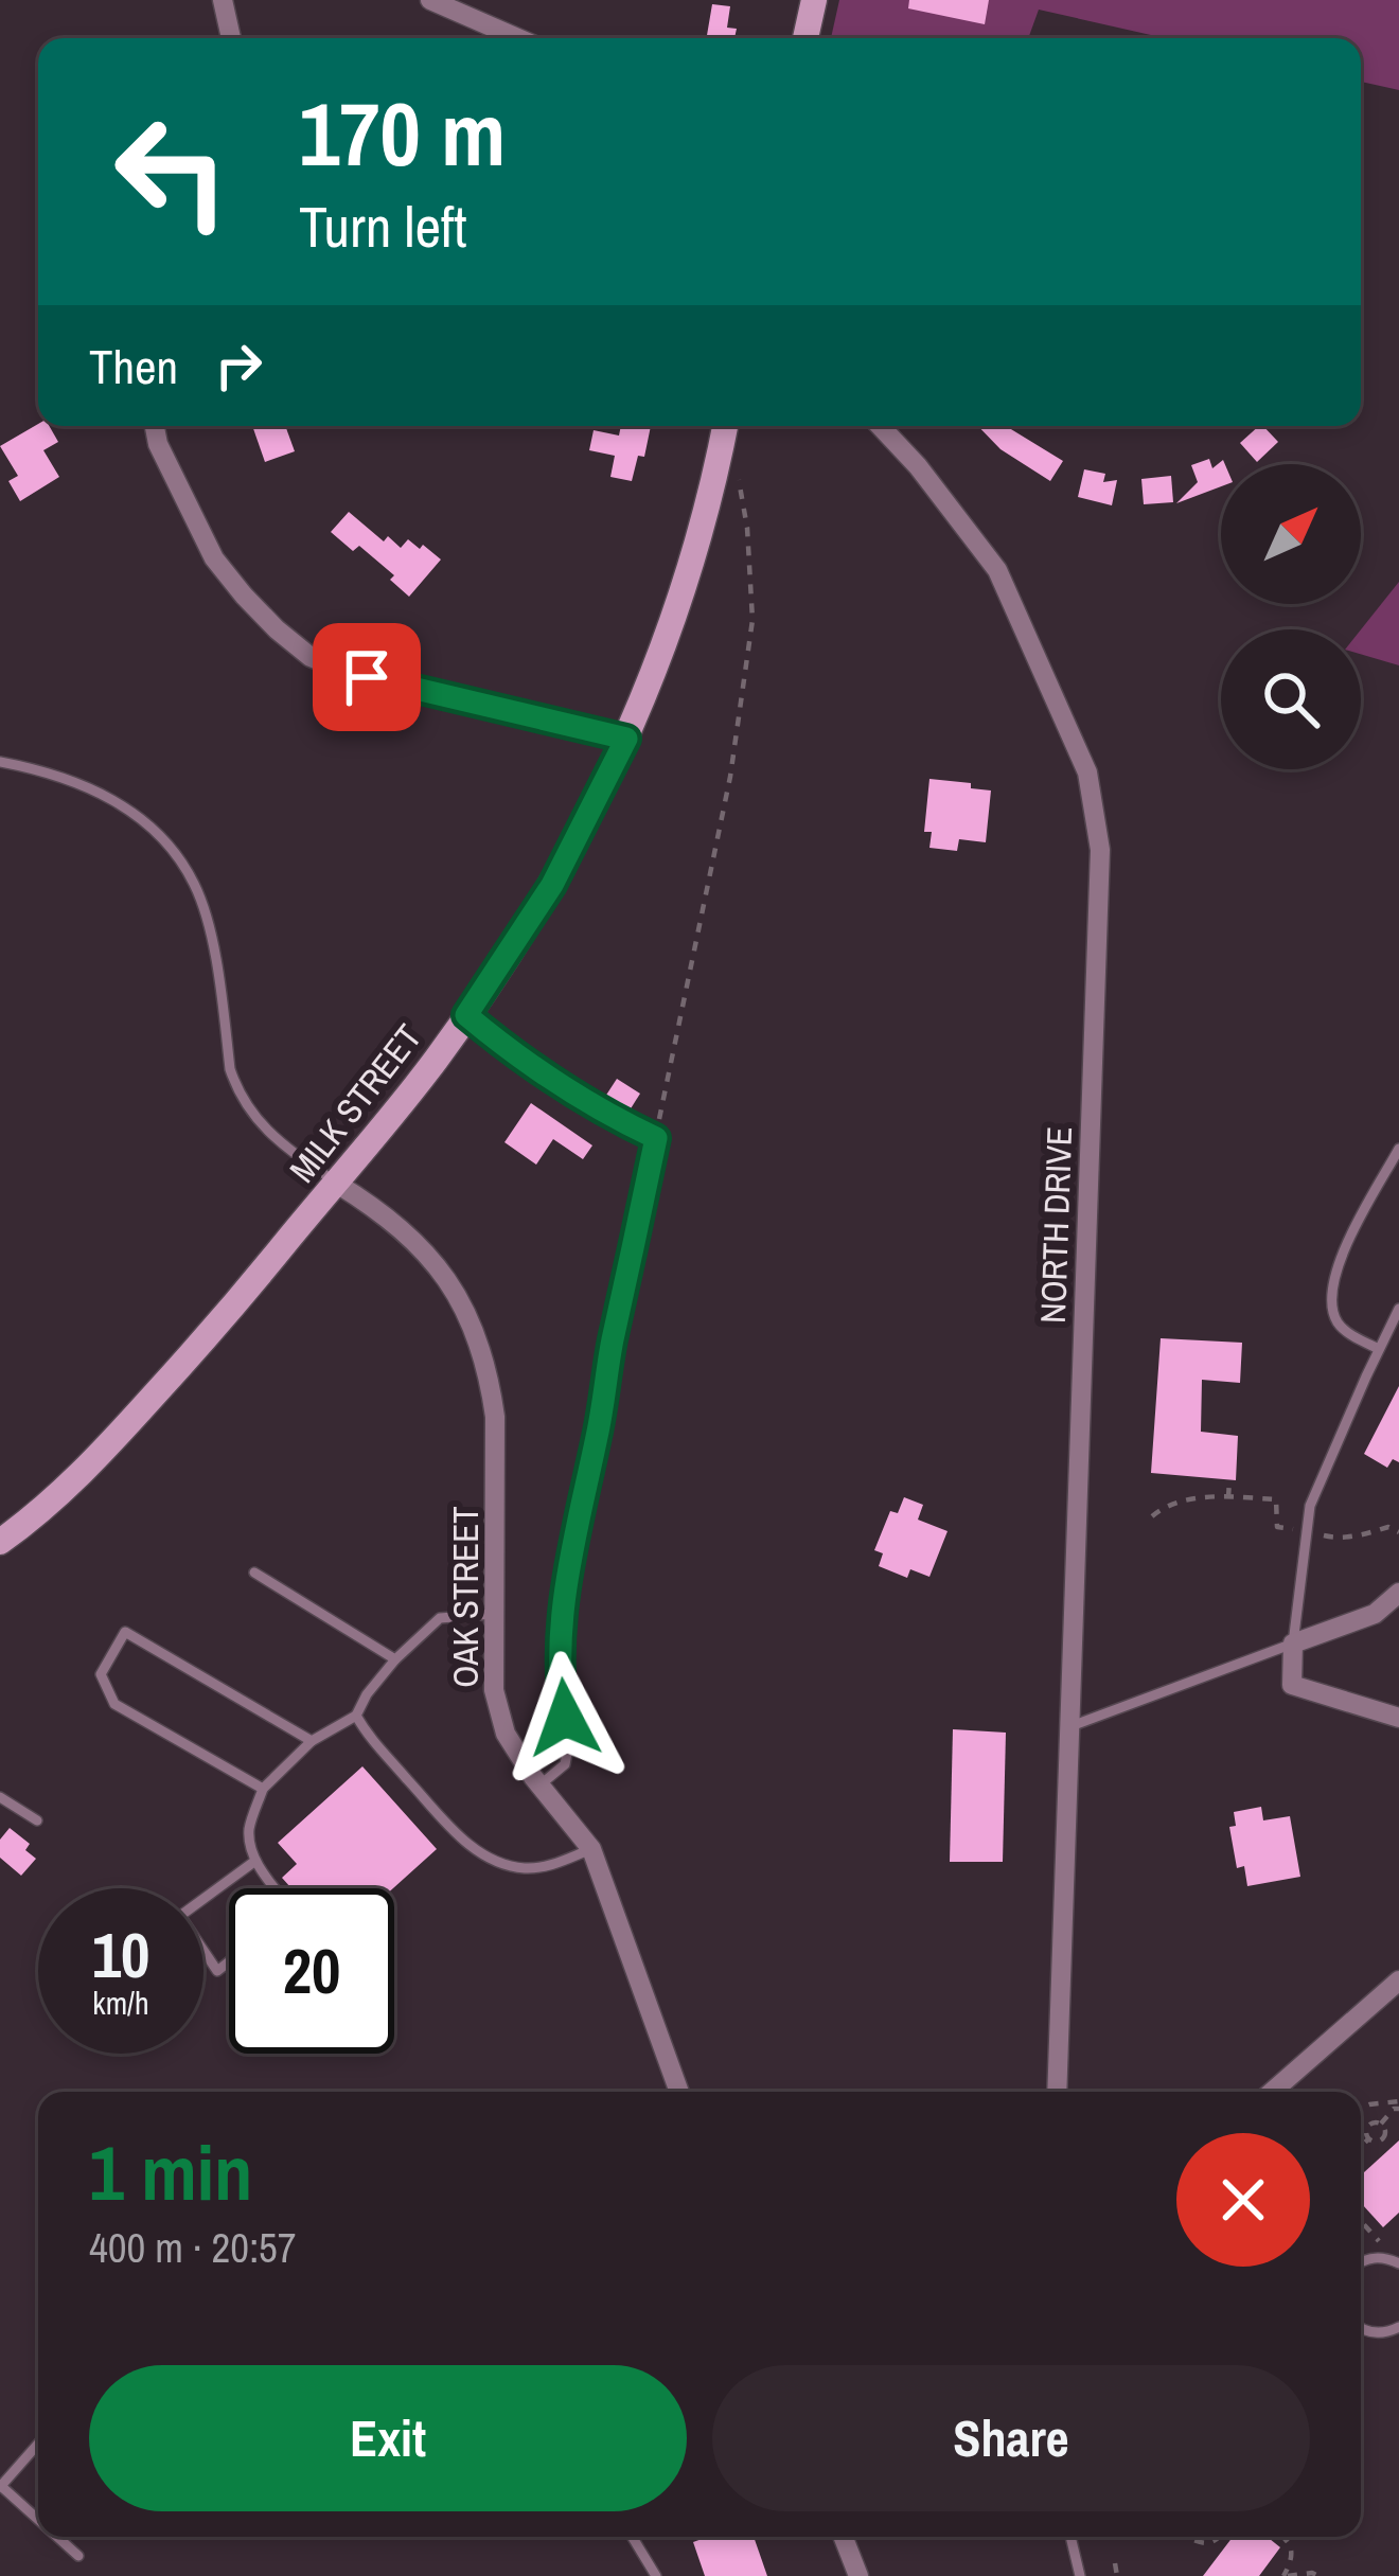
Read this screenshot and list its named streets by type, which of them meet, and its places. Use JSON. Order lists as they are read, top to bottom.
{
  "streets": {
    "main road": ["MILK STREET"],
    "street": ["NORTH DRIVE", "OAK STREET"]
  },
  "crossings": [
    ["MILK STREET", "OAK STREET"]
  ],
  "north": "top right",
  "page": {
    "turn": ["170 m", "Turn left"],
    "then": "Then",
    "speed": "10 km/h",
    "limit": "20",
    "heading": ["1 min", "400 m · 20:57"],
    "buttons": ["Exit", "Share"]
  }
}
